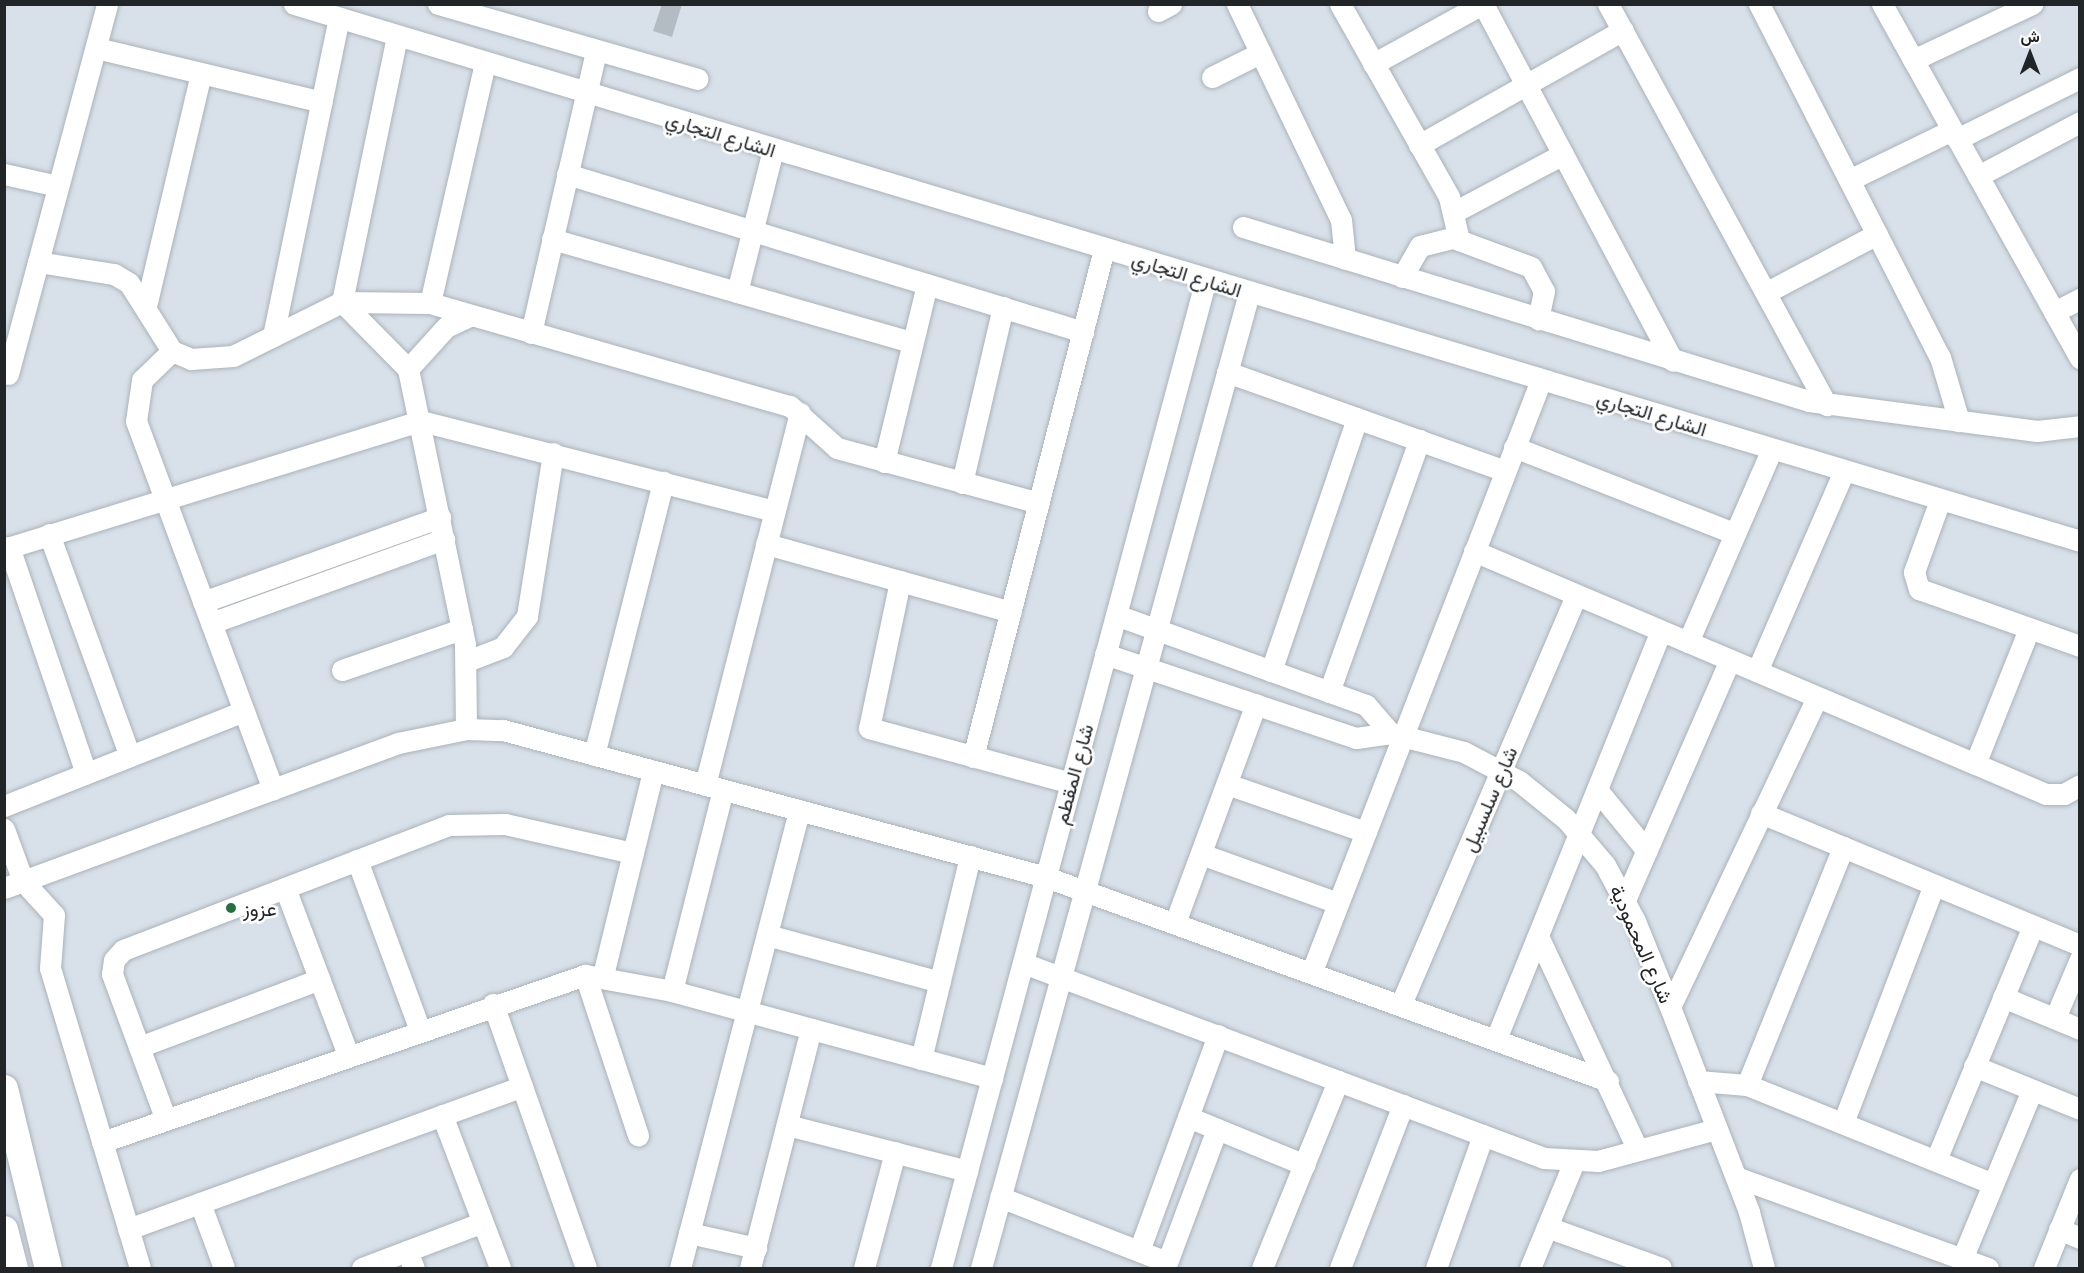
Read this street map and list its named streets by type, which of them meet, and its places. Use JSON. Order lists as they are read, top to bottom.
{
  "streets": {
    "street": [
      "الشارع التجاري",
      "شارع المقطم",
      "شارع سلسبيل",
      "شارع المحمودية"
    ]
  },
  "crossings": [
    ["الشارع التجاري", "شارع المقطم"],
    ["شارع سلسبيل", "شارع المحمودية"]
  ],
  "places": ["عزوز"],
  "north": "top"
}
